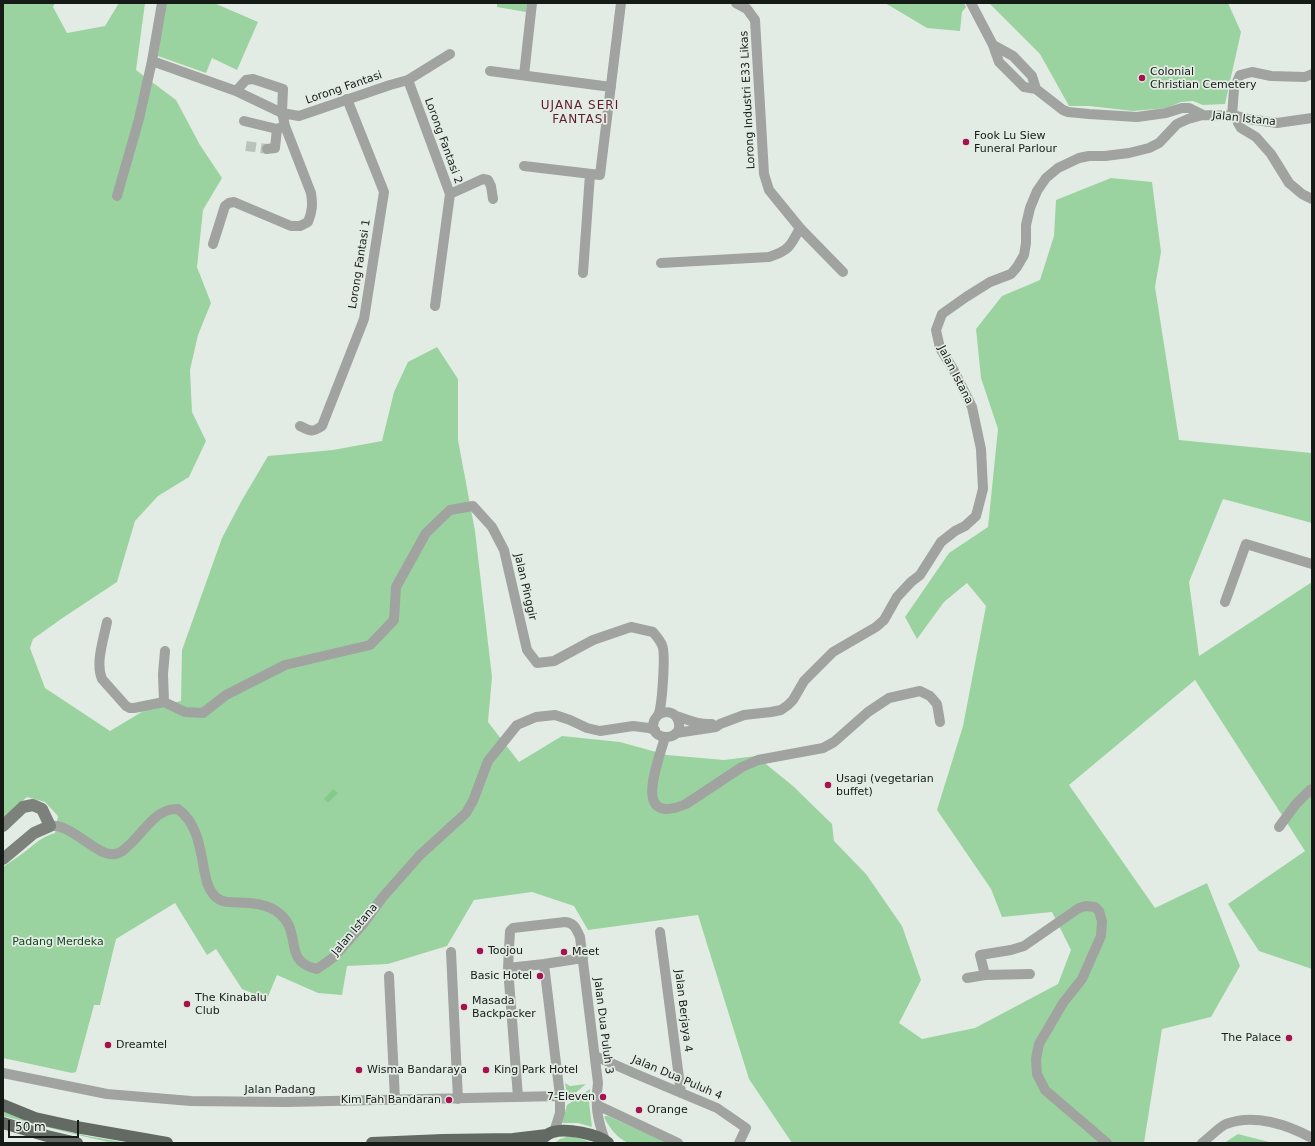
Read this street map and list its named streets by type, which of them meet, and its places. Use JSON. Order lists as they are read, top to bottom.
{
  "streets": {
    "street": [
      "Lorong Fantasi",
      "Lorong Industri E33 Likas",
      "Jalan Istana",
      "Lorong Fantasi 2",
      "Lorong Fantasi 1",
      "Jalan Pinggir",
      "Jalan Berjaya 4",
      "Jalan Dua Puluh 3",
      "Jalan Dua Puluh 4",
      "Jalan Padang"
    ]
  },
  "crossings": [
    ["Lorong Fantasi", "Lorong Fantasi 2"],
    ["Lorong Fantasi", "Lorong Fantasi 1"],
    ["Jalan Istana", "Jalan Pinggir"],
    ["Jalan Berjaya 4", "Jalan Dua Puluh 4"],
    ["Jalan Dua Puluh 3", "Jalan Dua Puluh 4"]
  ],
  "districts": ["UJANA SERI FANTASI"],
  "parks": ["Padang Merdeka"],
  "places": [
    "Colonial Christian Cemetery",
    "Fook Lu Siew Funeral Parlour",
    "Usagi (vegetarian buffet)",
    "Toojou",
    "Meet",
    "Basic Hotel",
    "The Kinabalu Club",
    "Masada Backpacker",
    "The Palace",
    "Dreamtel",
    "Wisma Bandaraya",
    "King Park Hotel",
    "7-Eleven",
    "Kim Fah Bandaran",
    "Orange"
  ],
  "scale_bar": "50 m"
}
